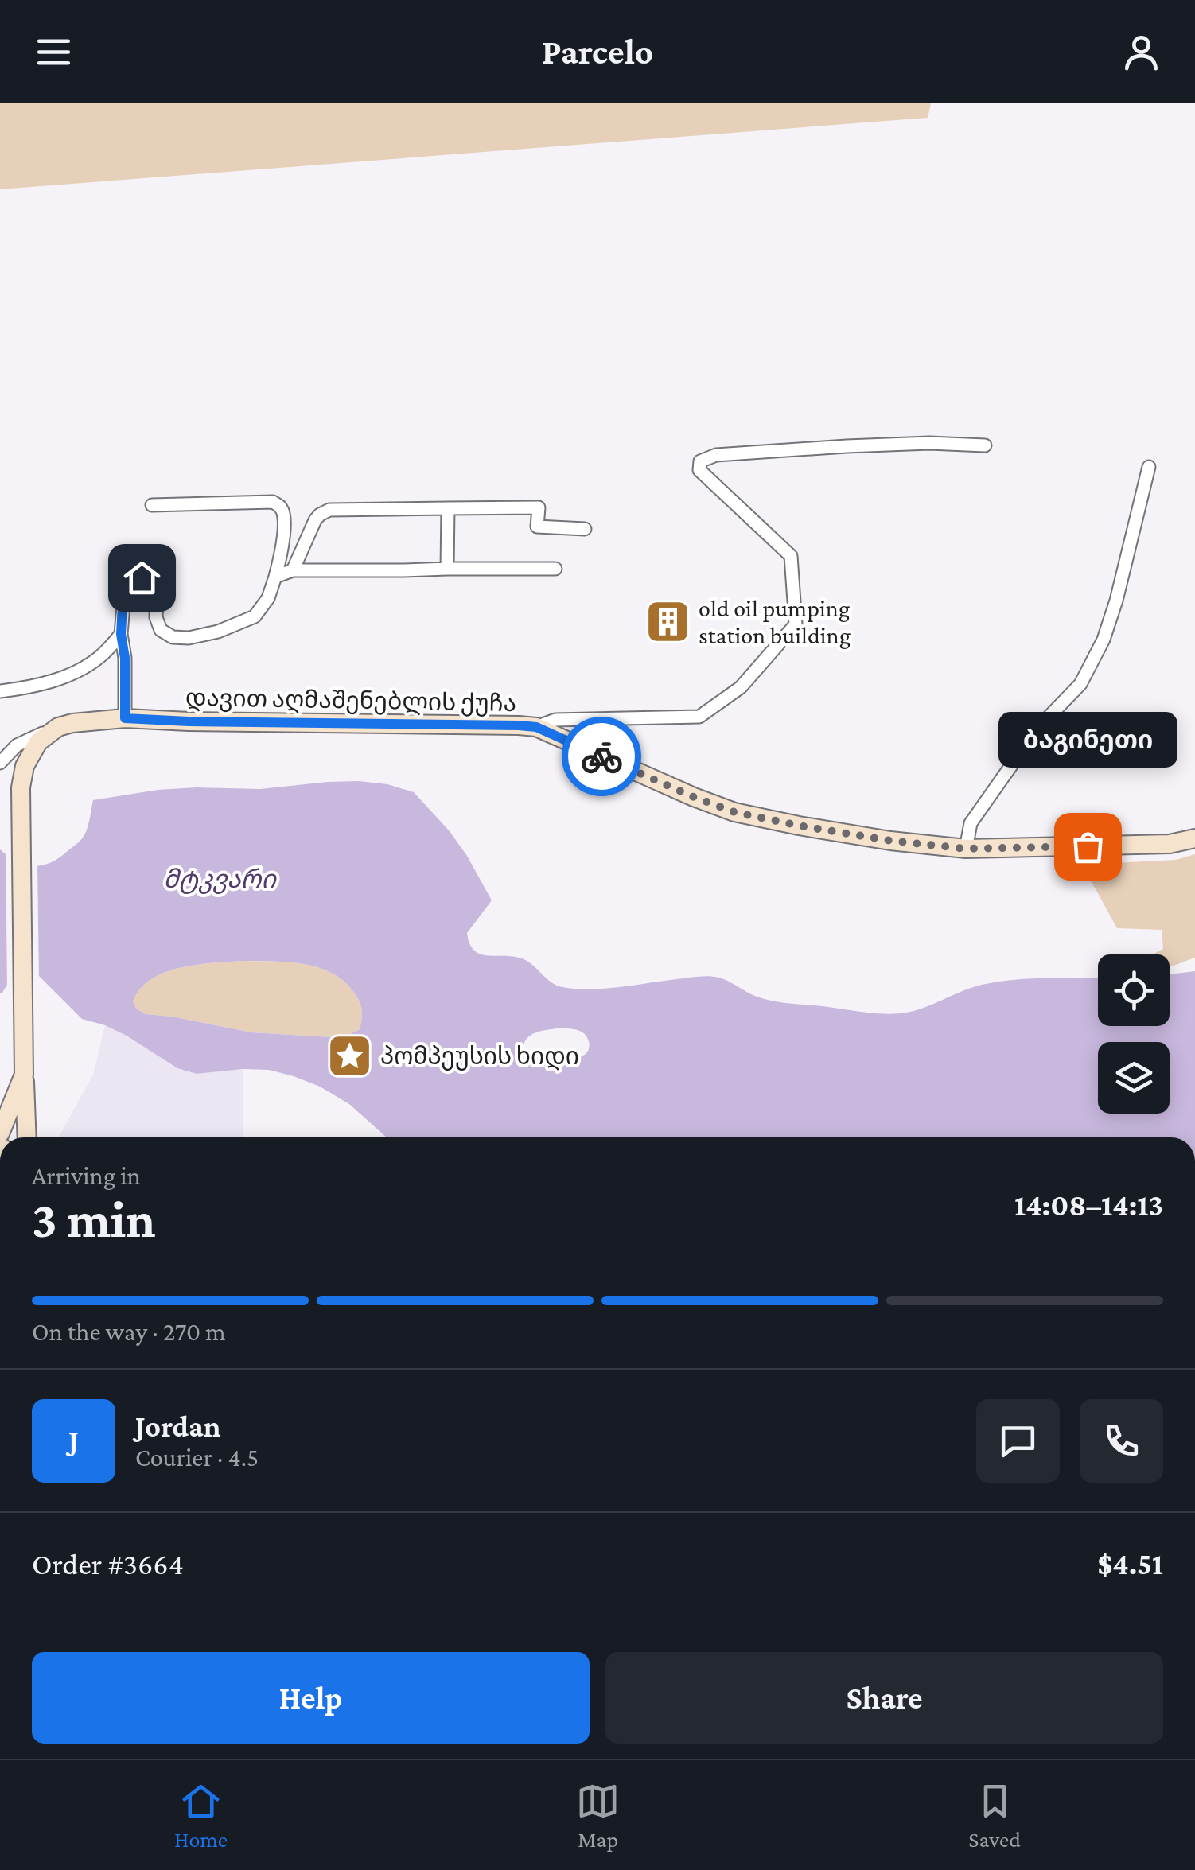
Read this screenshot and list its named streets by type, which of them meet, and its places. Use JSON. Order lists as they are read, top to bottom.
{
  "streets": {
    "main road": ["დავით აღმაშენებლის ქუჩა"]
  },
  "water": ["მტკვარი"],
  "places": {
    "building": ["old oil pumping station building"],
    "other": ["ბაგინეთი"],
    "place": ["პომპეუსის ხიდი"]
  },
  "page": {
    "header": "Parcelo",
    "bubble": "ბაგინეთი",
    "heading": ["3 min", "Arriving in", "14:08–14:13"],
    "panel": [
      "Jordan",
      "Courier · 4.5",
      "Order #3664",
      "$4.51"
    ],
    "bar": "On the way · 270 m",
    "round": "J",
    "buttons": ["Help", "Share"],
    "tabs": ["Home", "Map", "Saved"]
  }
}
